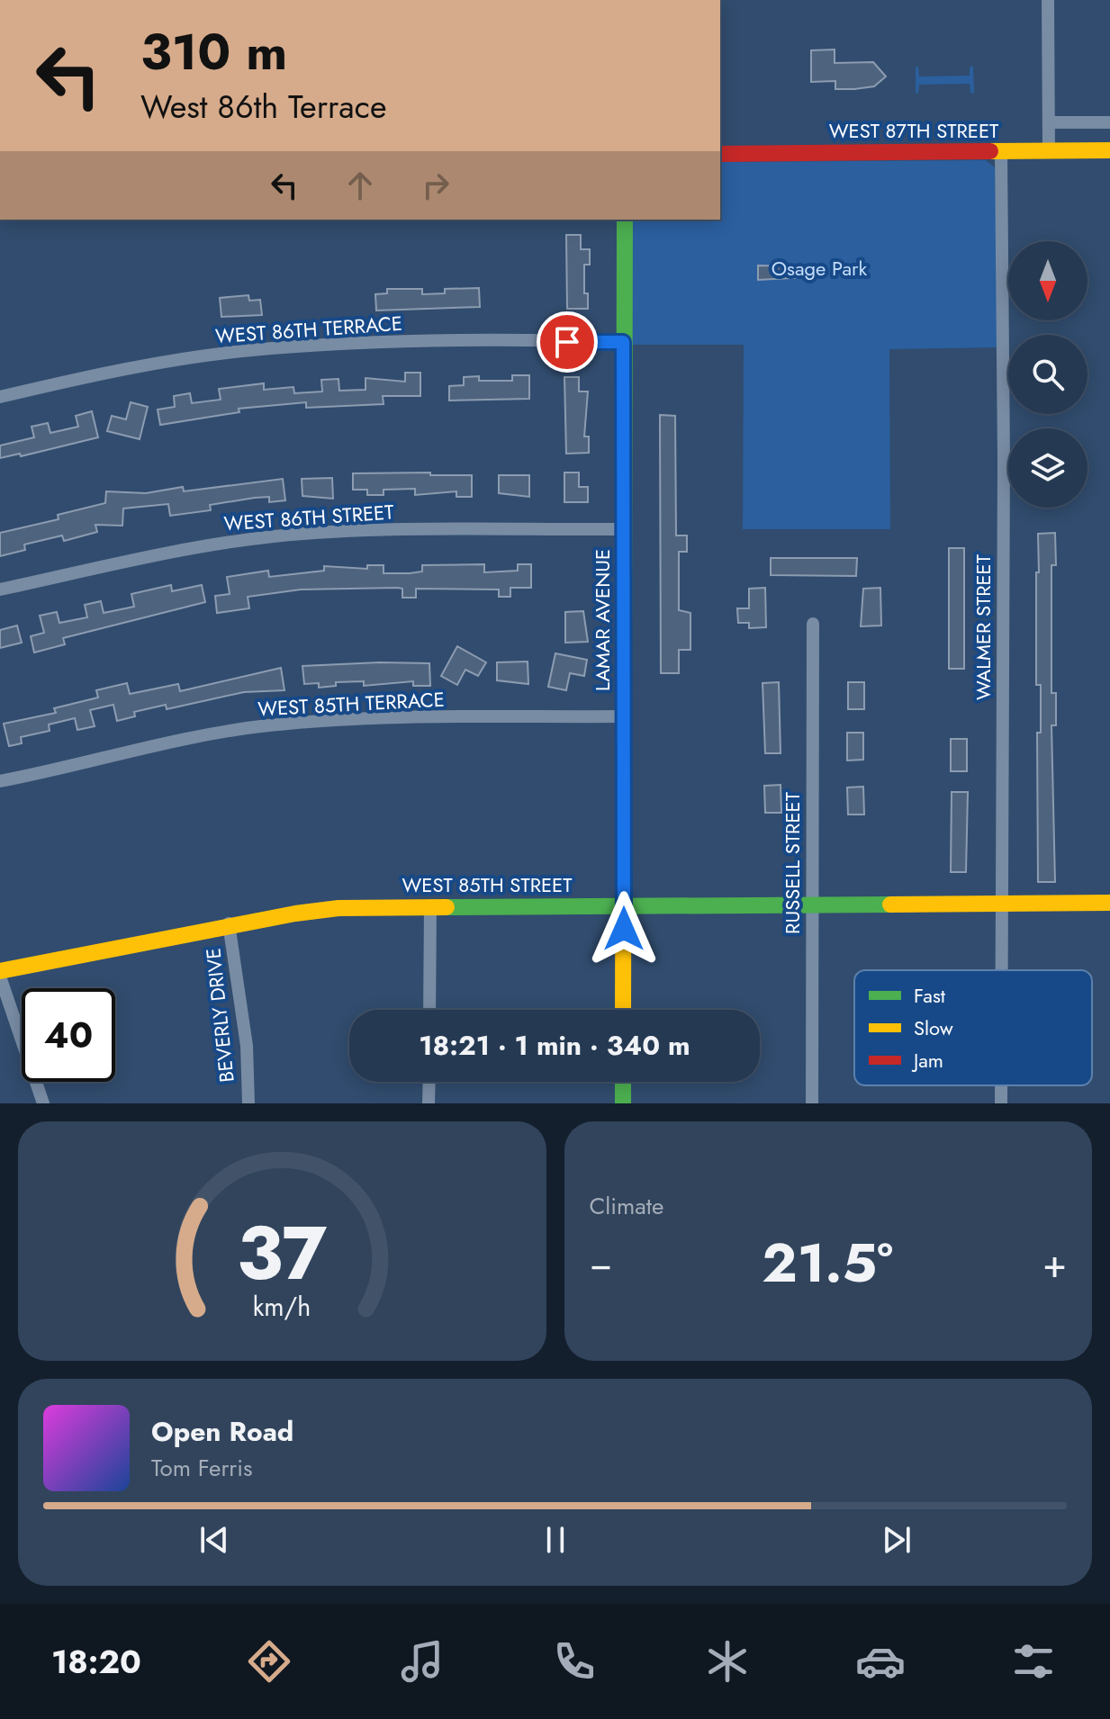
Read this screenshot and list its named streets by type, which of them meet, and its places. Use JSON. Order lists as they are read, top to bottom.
{
  "streets": {
    "street": [
      "WEST 87TH STREET",
      "WEST 86TH TERRACE",
      "WEST 86TH STREET",
      "LAMAR AVENUE",
      "WALMER STREET",
      "WEST 85TH TERRACE",
      "RUSSELL STREET",
      "WEST 85TH STREET",
      "BEVERLY DRIVE"
    ]
  },
  "crossings": [
    ["WEST 87TH STREET", "WALMER STREET"],
    ["WEST 86TH TERRACE", "LAMAR AVENUE"],
    ["WEST 86TH STREET", "LAMAR AVENUE"],
    ["LAMAR AVENUE", "WEST 85TH TERRACE"],
    ["LAMAR AVENUE", "WEST 85TH STREET"],
    ["WALMER STREET", "WEST 85TH STREET"],
    ["RUSSELL STREET", "WEST 85TH STREET"],
    ["WEST 85TH STREET", "BEVERLY DRIVE"]
  ],
  "parks": ["Osage Park"],
  "legend": ["Fast", "Slow", "Jam"],
  "north": "bottom",
  "page": {
    "turn": ["310 m", "West 86th Terrace"],
    "limit": "40",
    "trip": "18:21 · 1 min · 340 m",
    "tile": "Climate",
    "heat": ["−", "21.5°", "+"],
    "song": ["Open Road", "Tom Ferris"],
    "tabs": "18:20",
    "gauge": ["37", "km/h"]
  }
}
